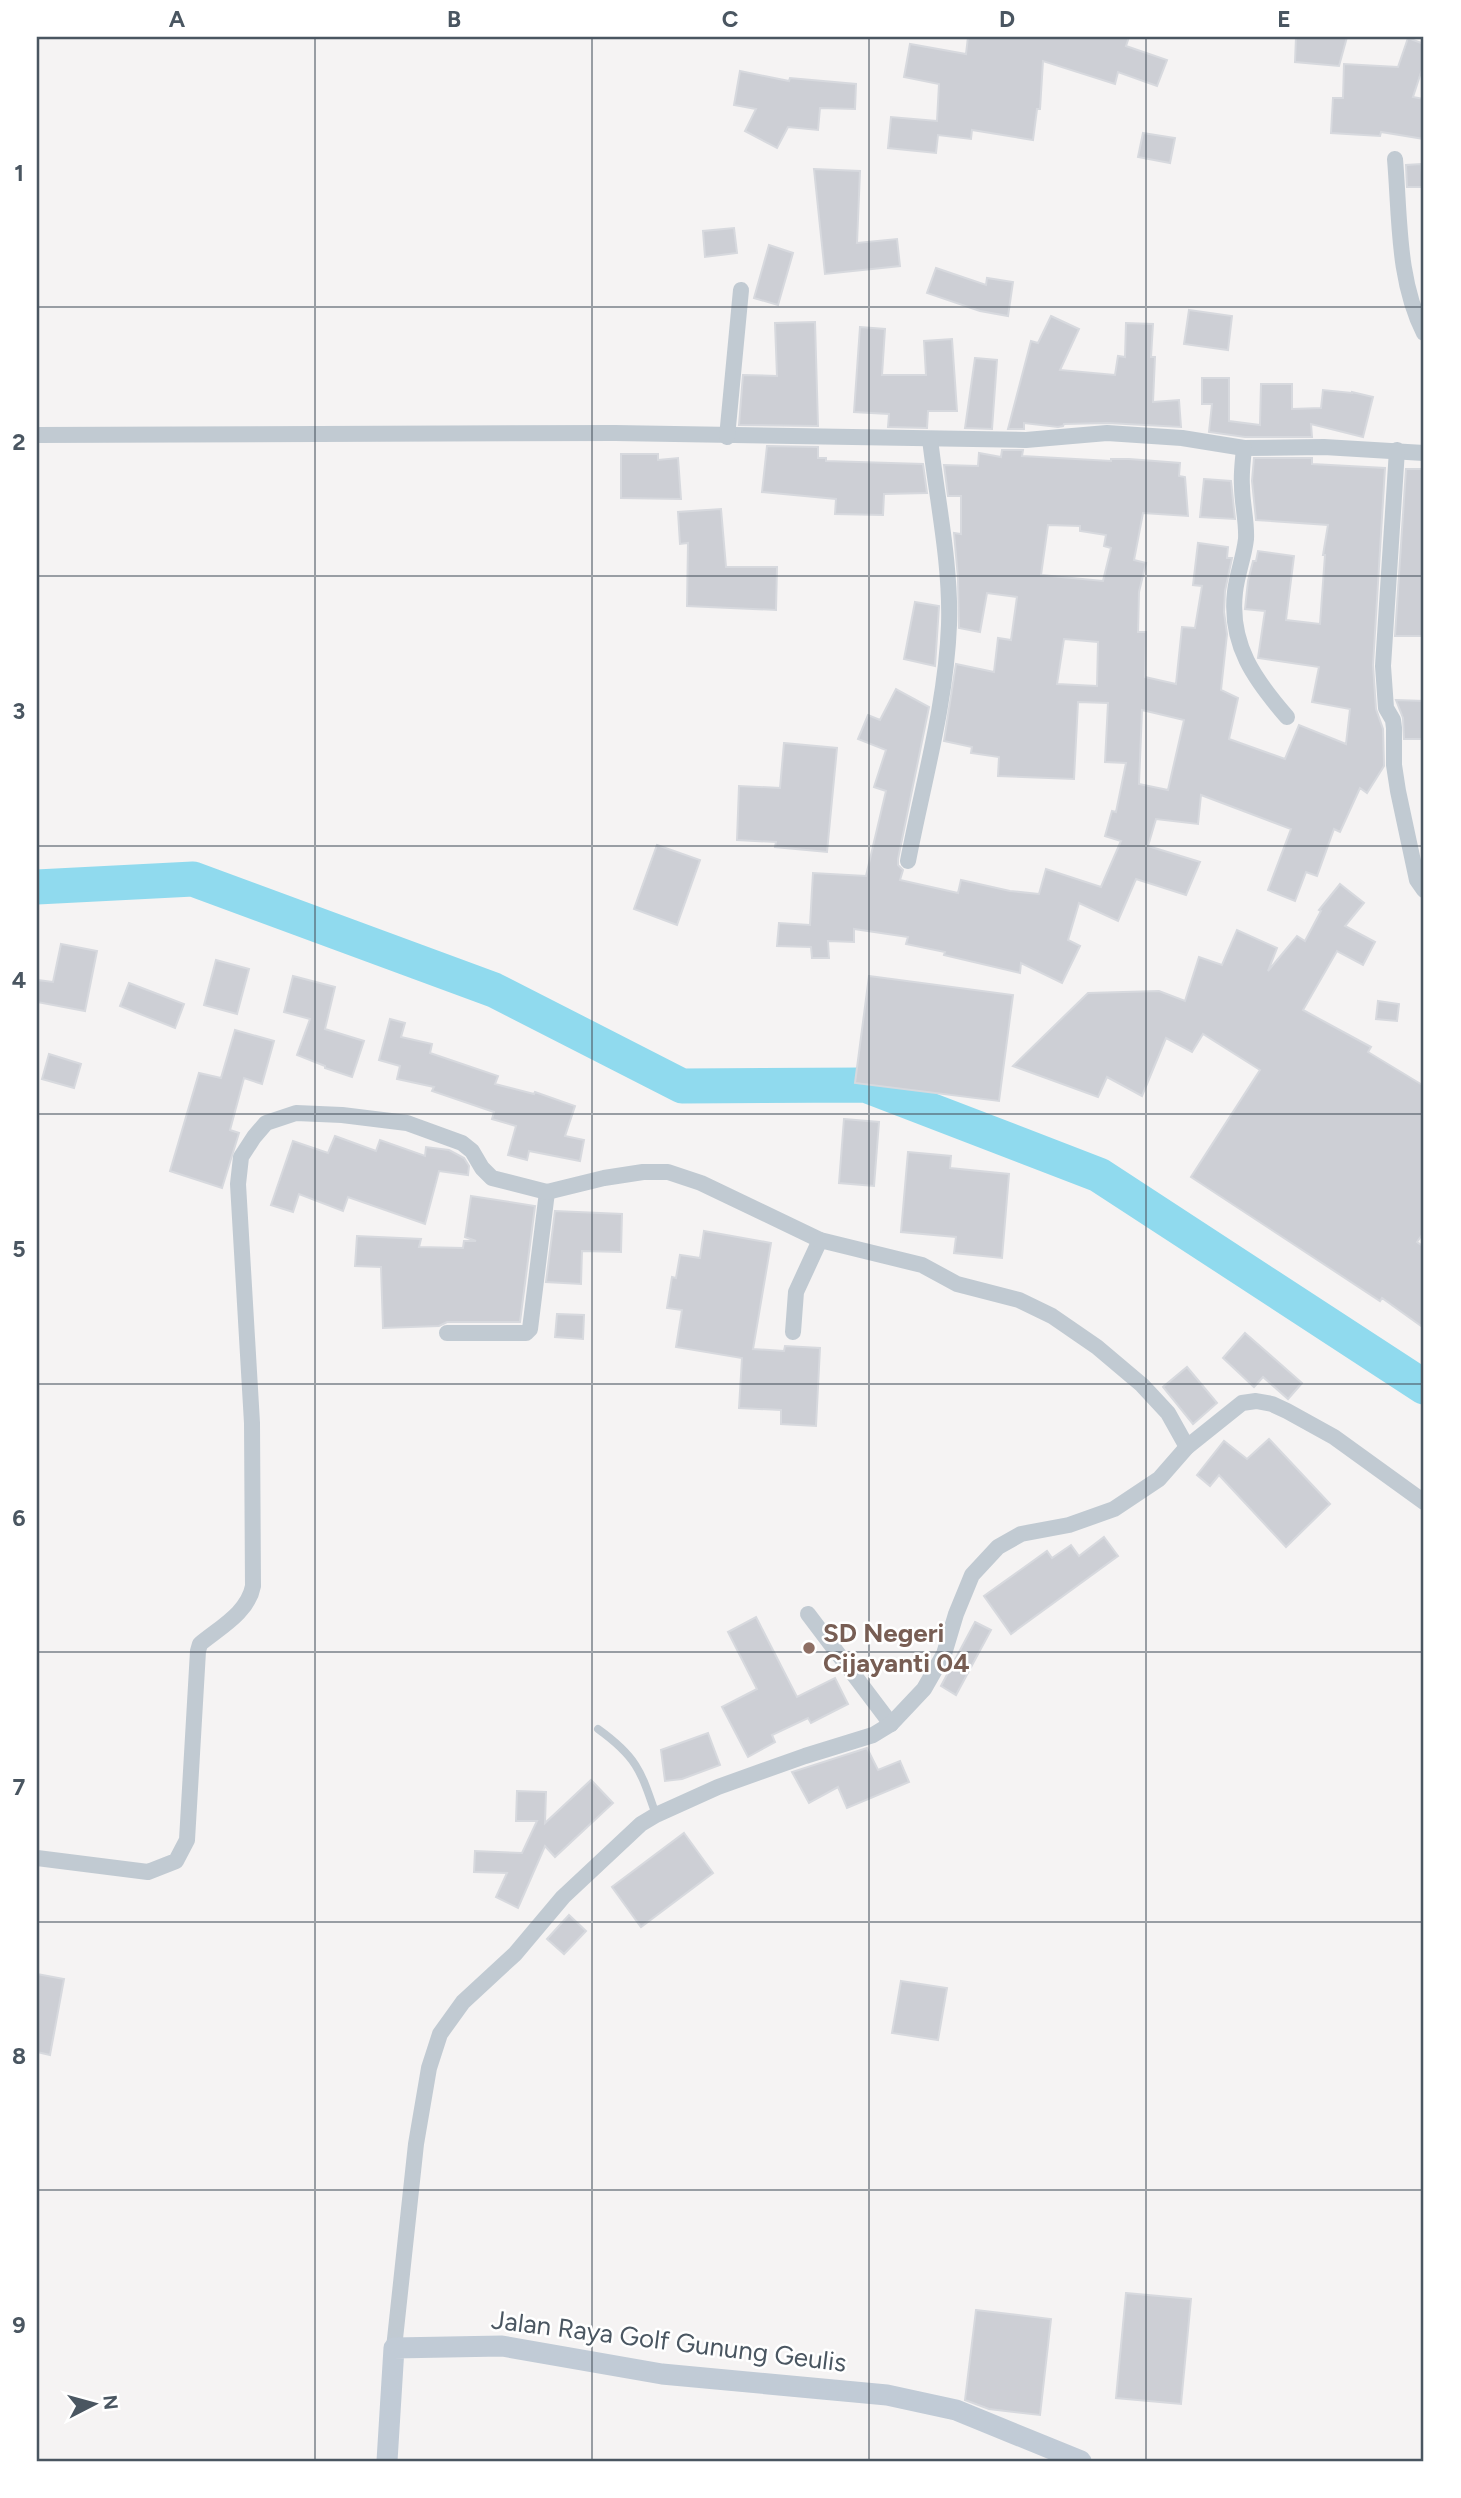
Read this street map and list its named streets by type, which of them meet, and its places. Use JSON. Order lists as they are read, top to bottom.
{
  "streets": {
    "main road": ["Jalan Raya Golf Gunung Geulis"]
  },
  "places": ["SD Negeri Cijayanti 04"],
  "north": "right",
  "grid": {
    "columns": [
      "A",
      "B",
      "C",
      "D",
      "E"
    ],
    "rows": [
      "1",
      "2",
      "3",
      "4",
      "5",
      "6",
      "7",
      "8",
      "9"
    ]
  }
}
